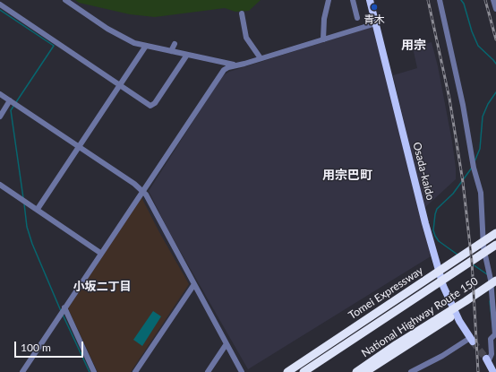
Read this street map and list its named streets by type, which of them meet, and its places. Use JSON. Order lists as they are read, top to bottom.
{
  "streets": {
    "highway": ["Tomei Expressway", "National Highway Route 150"],
    "main road": ["Osada-kaido"]
  },
  "districts": ["用宗", "用宗巴町", "小坂二丁目"],
  "places": ["青木"],
  "scale_bar": "100 m"
}
